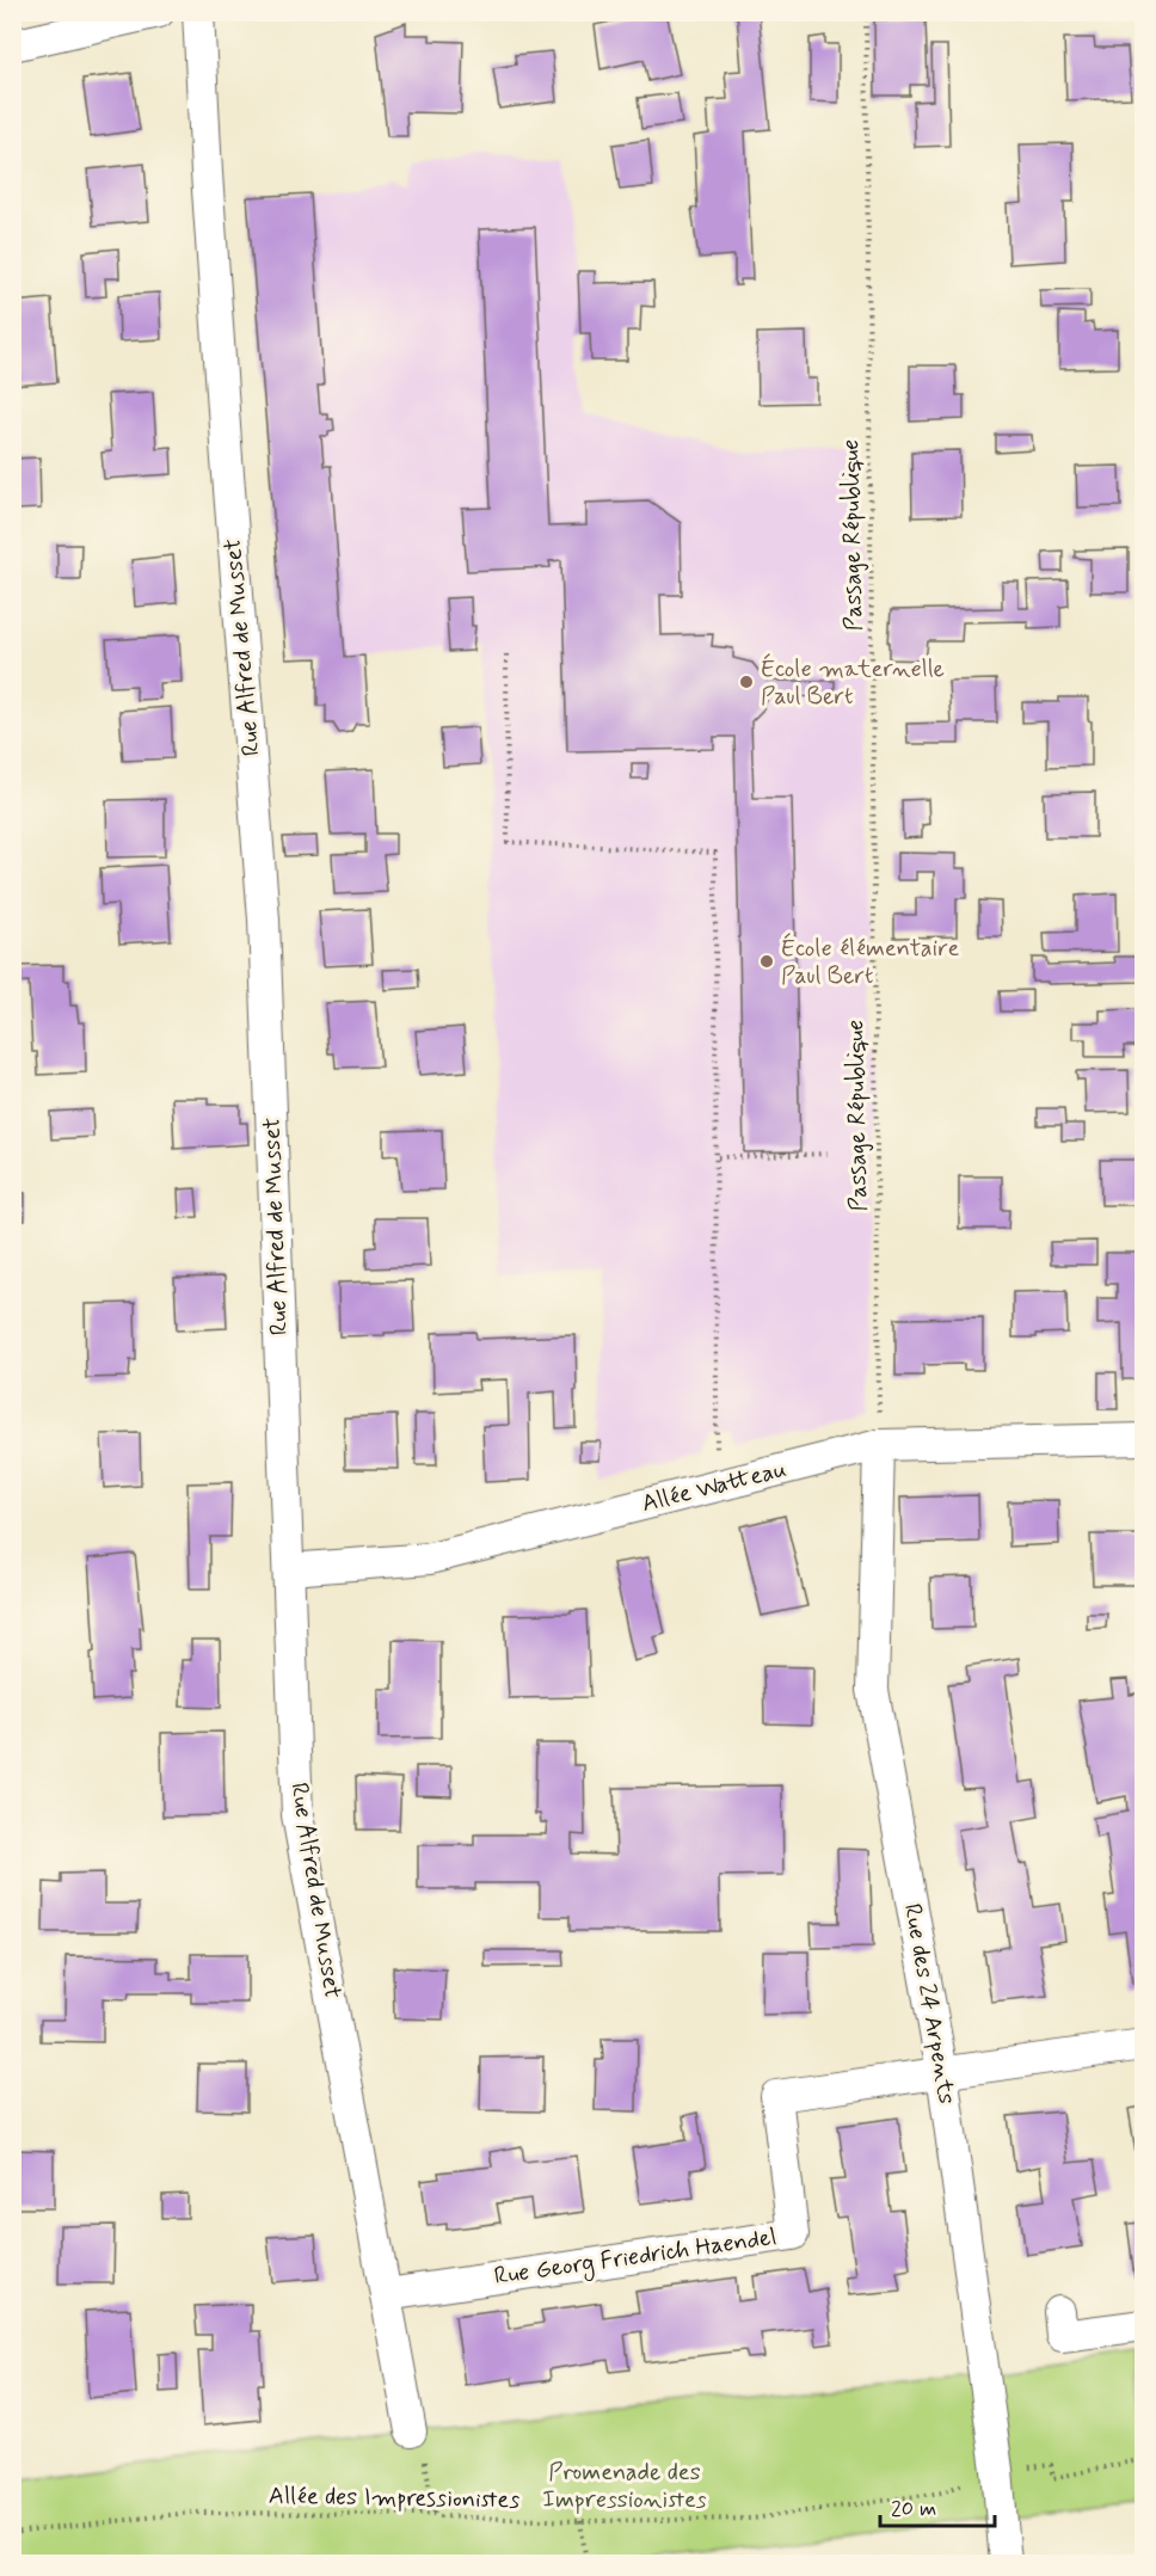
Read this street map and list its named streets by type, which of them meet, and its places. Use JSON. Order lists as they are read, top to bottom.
{
  "streets": {
    "street": [
      "Rue Alfred de Musset",
      "Allée Watteau",
      "Rue des 24 Arpents",
      "Rue Georg Friedrich Haendel"
    ],
    "path": ["Passage République", "Allée des Impressionistes"]
  },
  "crossings": [
    ["Passage République", "Allée Watteau"],
    ["Passage République", "Rue des 24 Arpents"],
    ["Rue Alfred de Musset", "Allée Watteau"],
    ["Rue Alfred de Musset", "Rue Georg Friedrich Haendel"],
    ["Allée Watteau", "Rue des 24 Arpents"],
    ["Rue des 24 Arpents", "Rue Georg Friedrich Haendel"],
    ["Rue des 24 Arpents", "Allée des Impressionistes"]
  ],
  "parks": ["Promenade des Impressionistes"],
  "places": ["École maternelle Paul Bert", "École élémentaire Paul Bert"],
  "scale_bar": "20 m"
}
